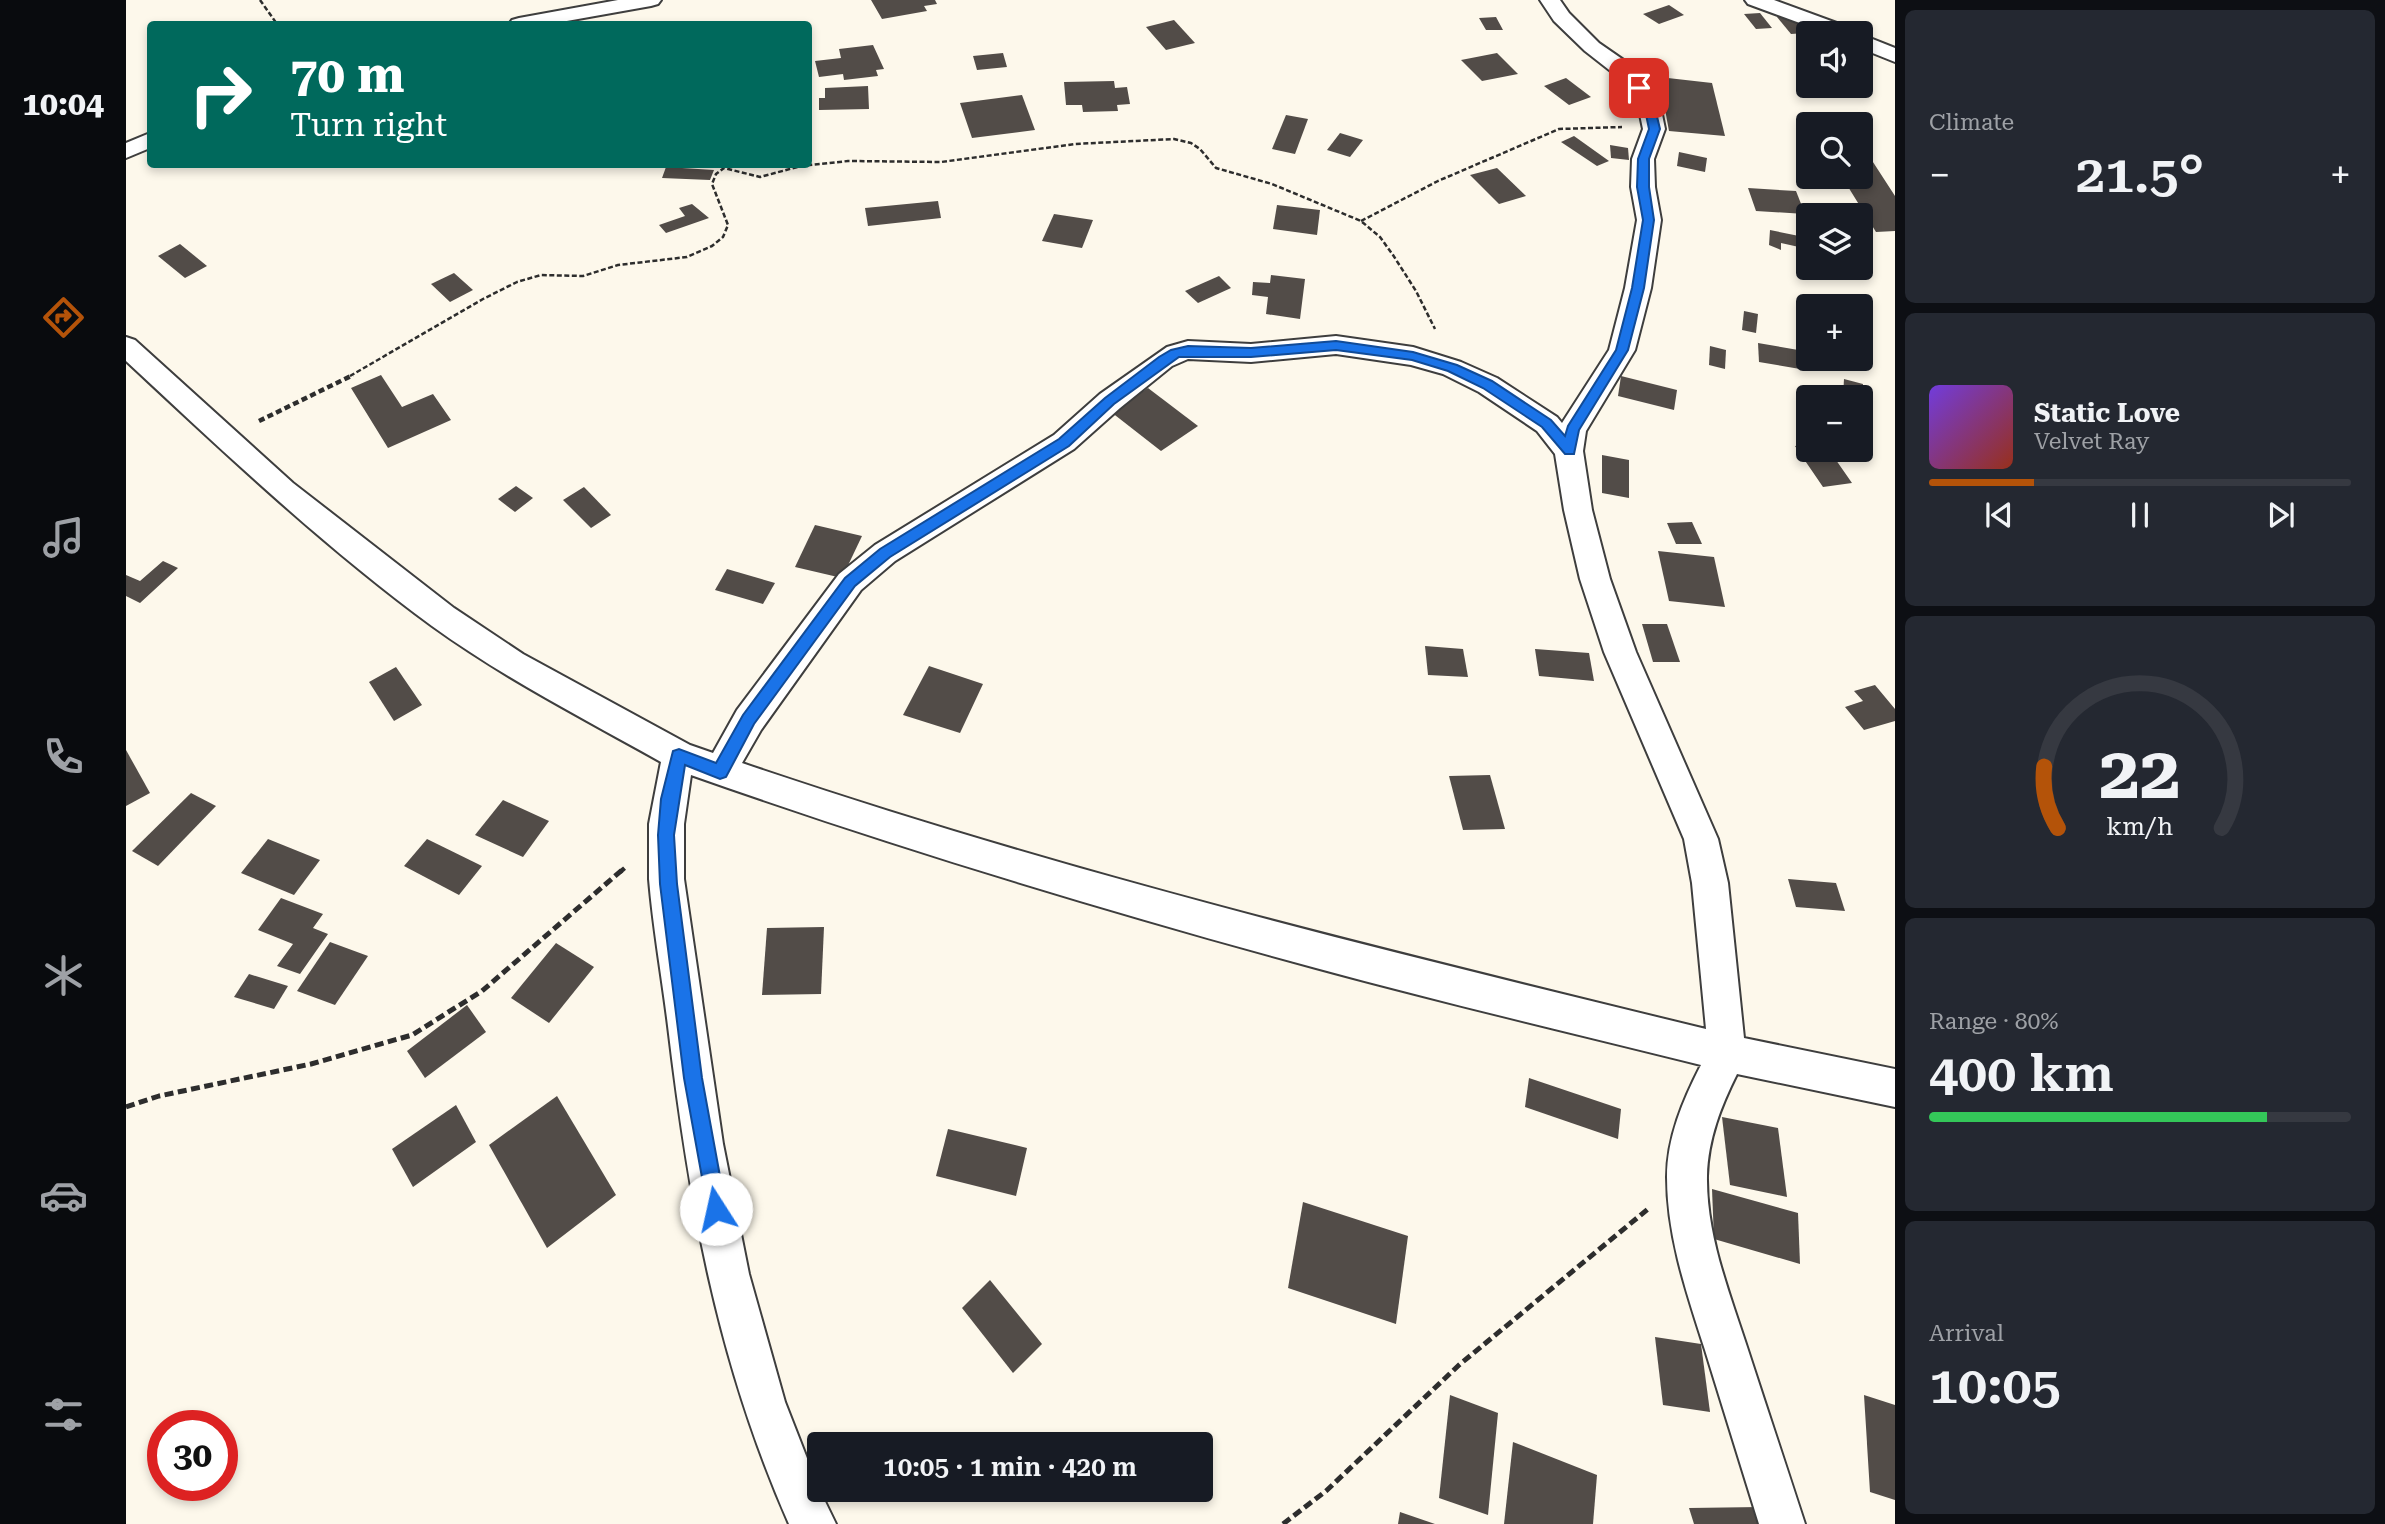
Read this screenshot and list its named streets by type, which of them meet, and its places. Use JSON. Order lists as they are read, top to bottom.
{
  "page": {
    "tabs": "10:04",
    "tile": [
      "Climate",
      ["Range · 80%", "400 km"],
      ["Arrival", "10:05"]
    ],
    "map_buttons": ["+", "−"],
    "turn": ["70 m", "Turn right"],
    "heat": ["−", "21.5°", "+"],
    "song": ["Static Love", "Velvet Ray"],
    "limit": "30",
    "trip": "10:05 · 1 min · 420 m",
    "gauge": ["22", "km/h"]
  }
}
